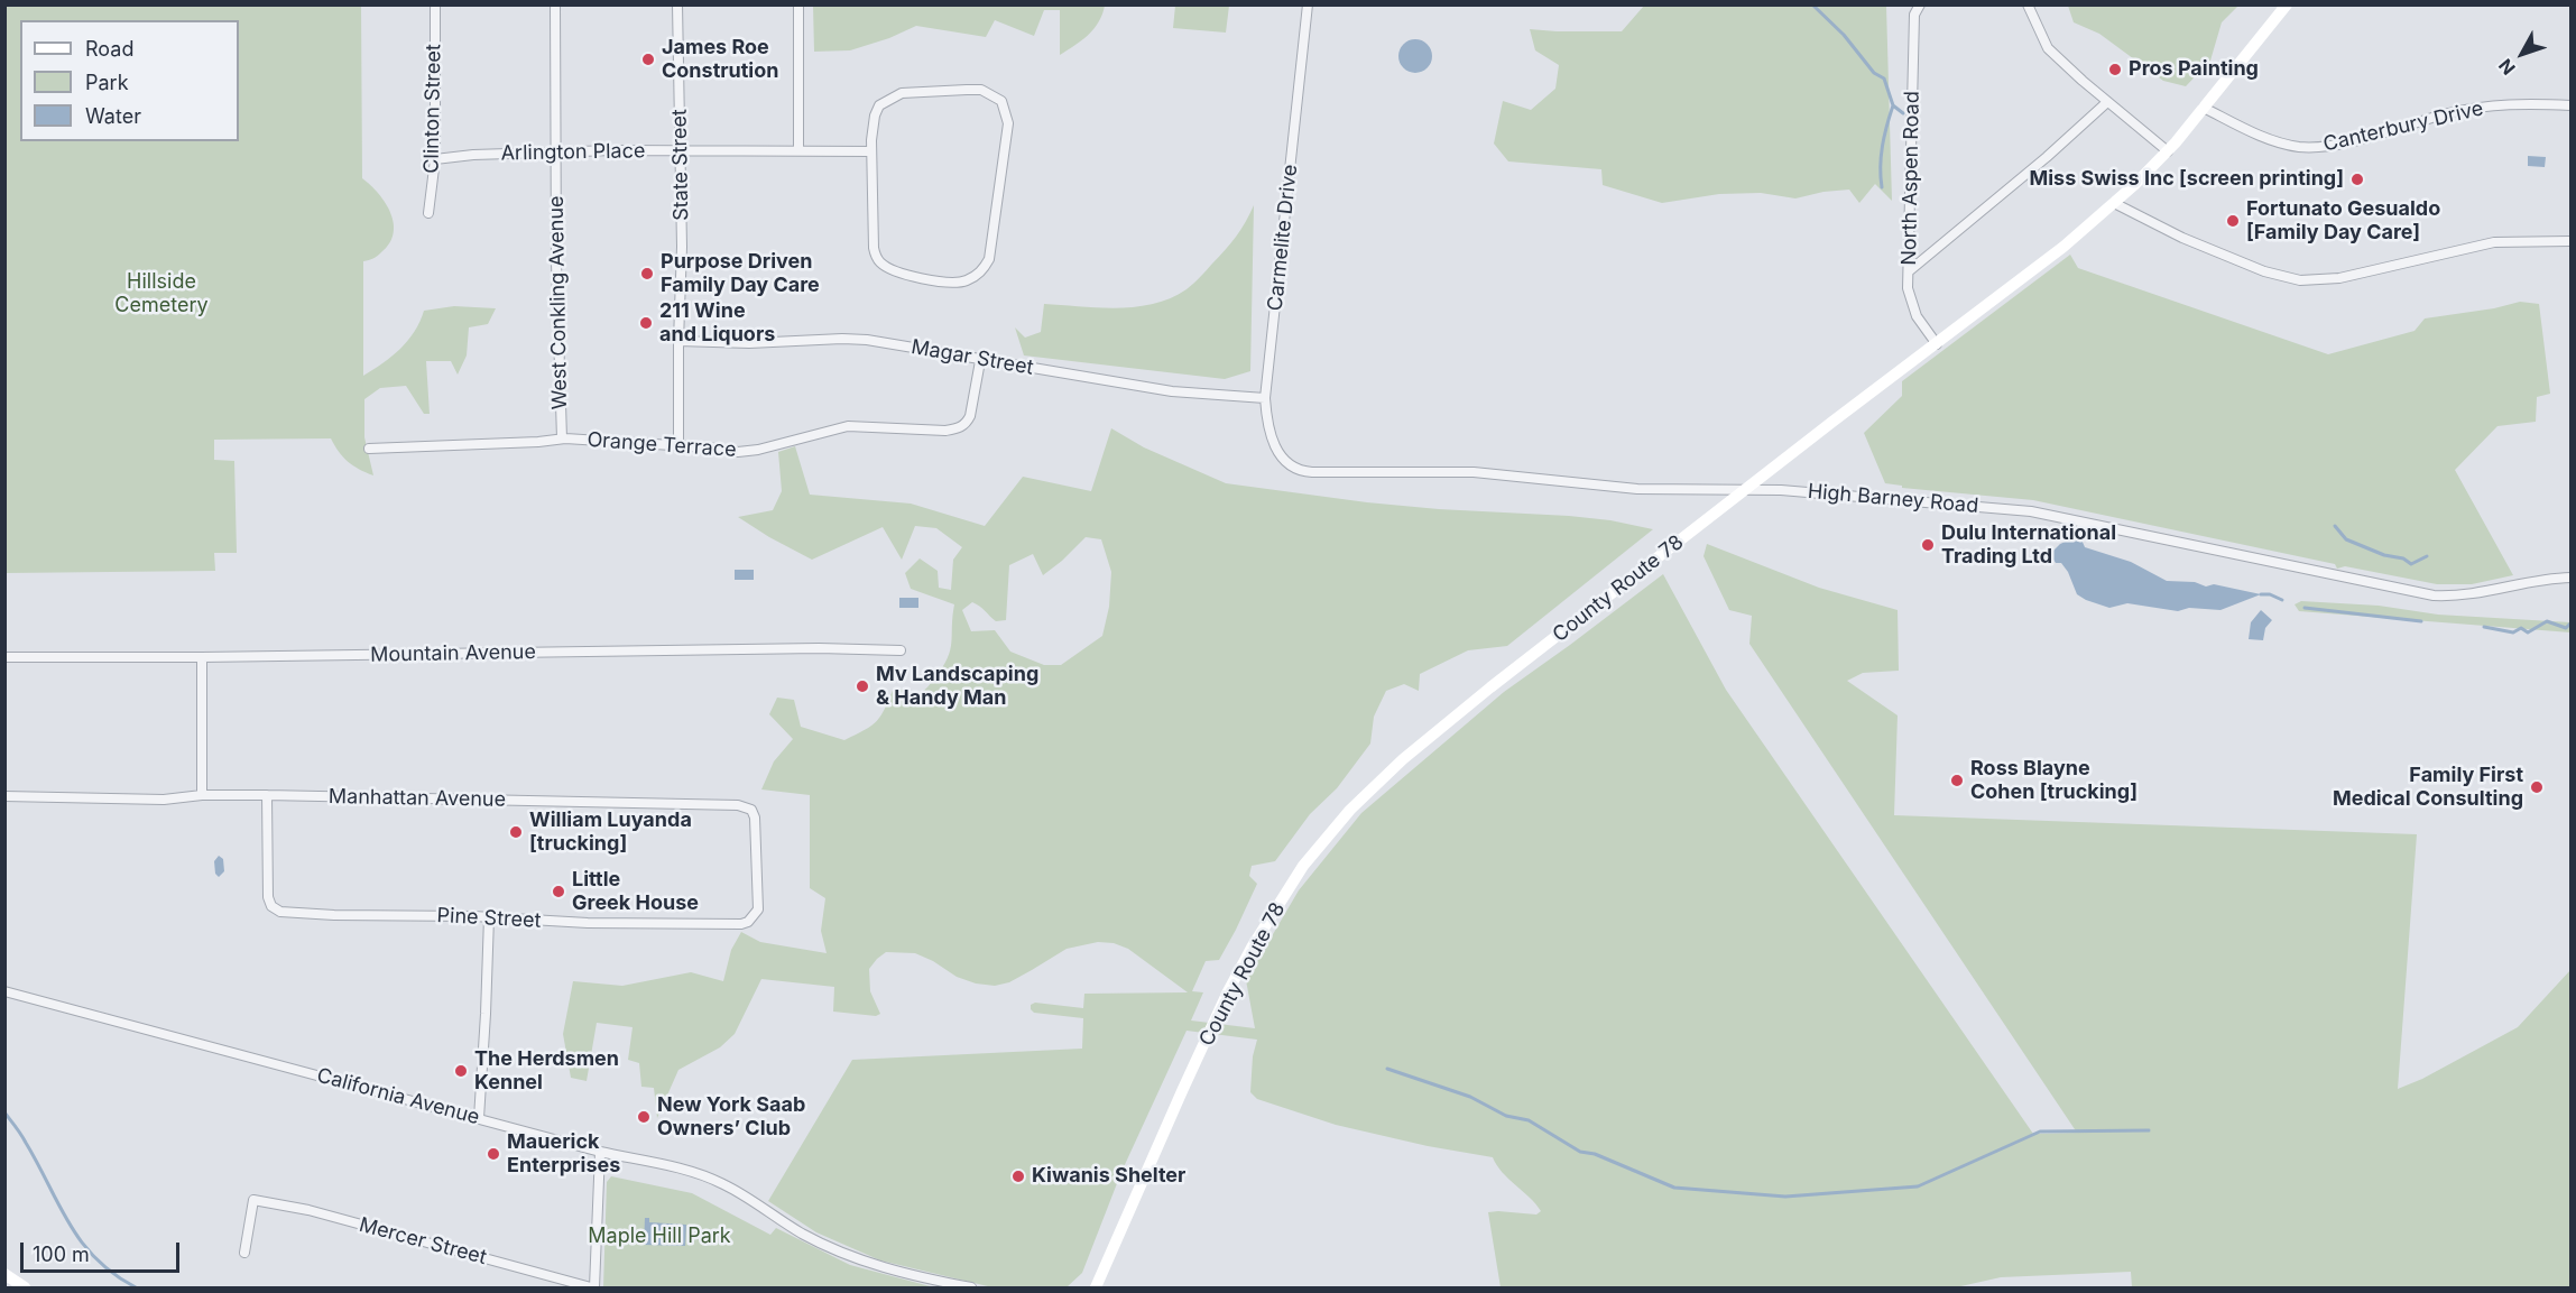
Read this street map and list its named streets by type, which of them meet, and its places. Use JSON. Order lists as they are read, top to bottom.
{
  "streets": {
    "street": [
      "Clinton Street",
      "Canterbury Drive",
      "Arlington Place",
      "State Street",
      "North Aspen Road",
      "Carmelite Drive",
      "West Conkling Avenue",
      "Magar Street",
      "Orange Terrace",
      "High Barney Road",
      "County Route 78",
      "Mountain Avenue",
      "Manhattan Avenue",
      "Pine Street",
      "California Avenue",
      "Mercer Street"
    ]
  },
  "crossings": [
    ["Clinton Street", "Arlington Place"],
    ["Canterbury Drive", "County Route 78"],
    ["Arlington Place", "State Street"],
    ["Arlington Place", "West Conkling Avenue"],
    ["State Street", "Magar Street"],
    ["State Street", "Orange Terrace"],
    ["North Aspen Road", "County Route 78"],
    ["Carmelite Drive", "Magar Street"],
    ["Carmelite Drive", "High Barney Road"],
    ["West Conkling Avenue", "Orange Terrace"],
    ["Magar Street", "Orange Terrace"],
    ["High Barney Road", "County Route 78"],
    ["Manhattan Avenue", "Pine Street"]
  ],
  "parks": ["Hillside Cemetery", "Maple Hill Park"],
  "places": [
    "James Roe Constrution",
    "Pros Painting",
    "Miss Swiss Inc [screen printing]",
    "Fortunato Gesualdo [Family Day Care]",
    "Purpose Driven Family Day Care",
    "211 Wine and Liquors",
    "Dulu International Trading Ltd",
    "Mv Landscaping & Handy Man",
    "Ross Blayne Cohen [trucking]",
    "Family First Medical Consulting",
    "William Luyanda [trucking]",
    "Little Greek House",
    "The Herdsmen Kennel",
    "New York Saab Owners’ Club",
    "Mauerick Enterprises",
    "Kiwanis Shelter"
  ],
  "legend": ["Road", "Park", "Water"],
  "scale_bar": "100 m",
  "north": "bottom left"
}
